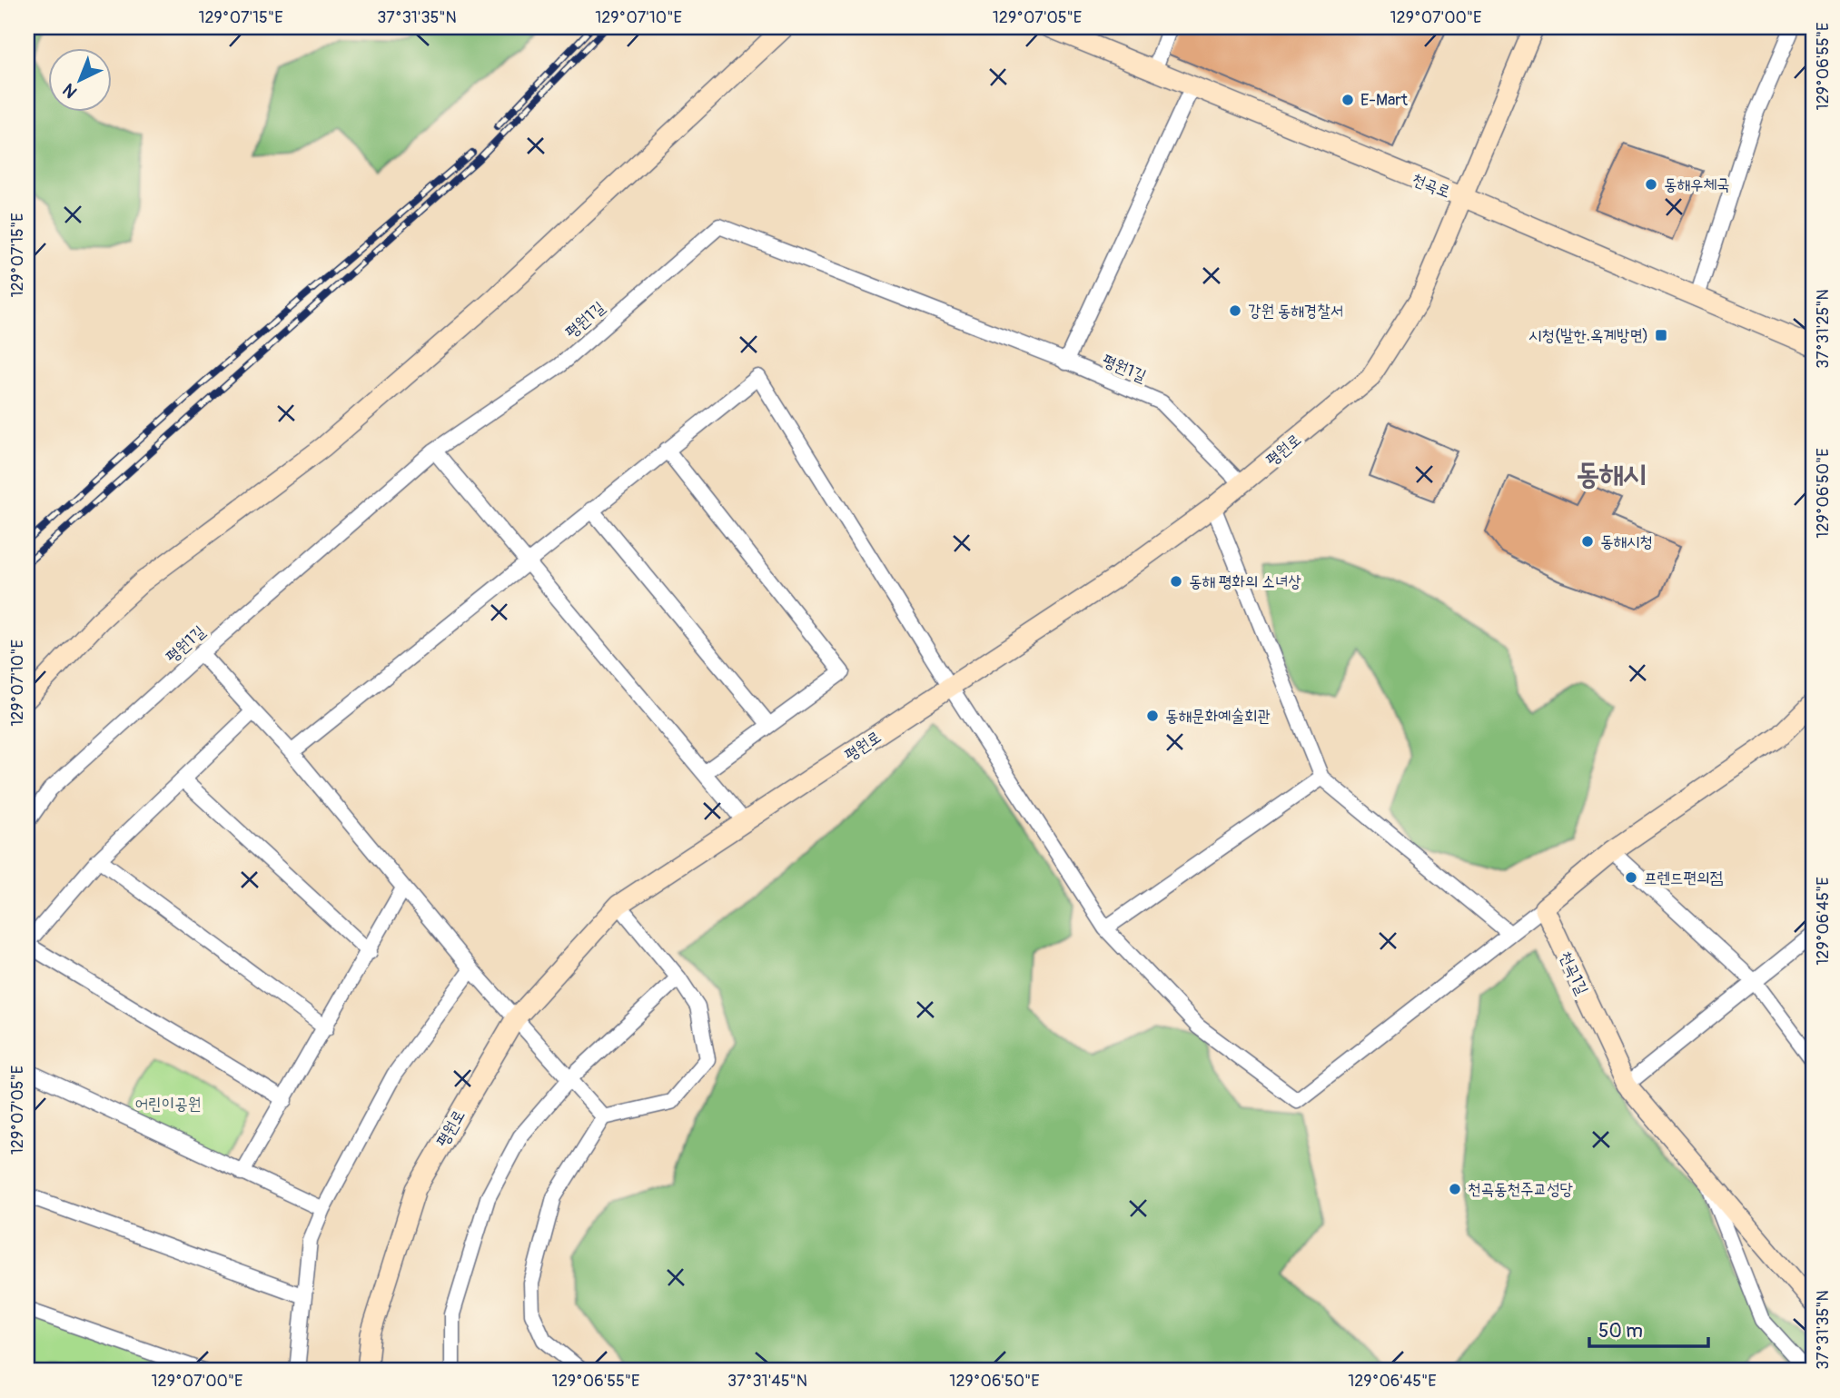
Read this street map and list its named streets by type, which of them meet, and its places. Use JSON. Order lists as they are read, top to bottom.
{
  "streets": {
    "street": [
      "천곡로",
      "평원1길",
      "평원로",
      "천곡1길"
    ]
  },
  "crossings": [
    ["천곡로", "평원로"],
    ["평원1길", "평원로"]
  ],
  "districts": ["동해시"],
  "parks": ["어린이공원"],
  "places": {
    "other": [
      "E-Mart",
      "동해우체국",
      "강원 동해경찰서",
      "동해시청",
      "동해 평화의 소녀상",
      "동해문화예술회관",
      "프렌드편의점",
      "천곡동천주교성당"
    ],
    "transit": ["시청(발한.옥계방면)"]
  },
  "scale_bar": "50 m",
  "north": "bottom left",
  "coordinates": [
    "129°07'15\"E",
    "37°31'35\"N",
    "129°07'10\"E",
    "129°07'05\"E",
    "129°07'00\"E",
    "129°06'55\"E",
    "37°31'25\"N",
    "129°06'50\"E",
    "129°06'45\"E",
    "37°31'45\"N"
  ]
}
